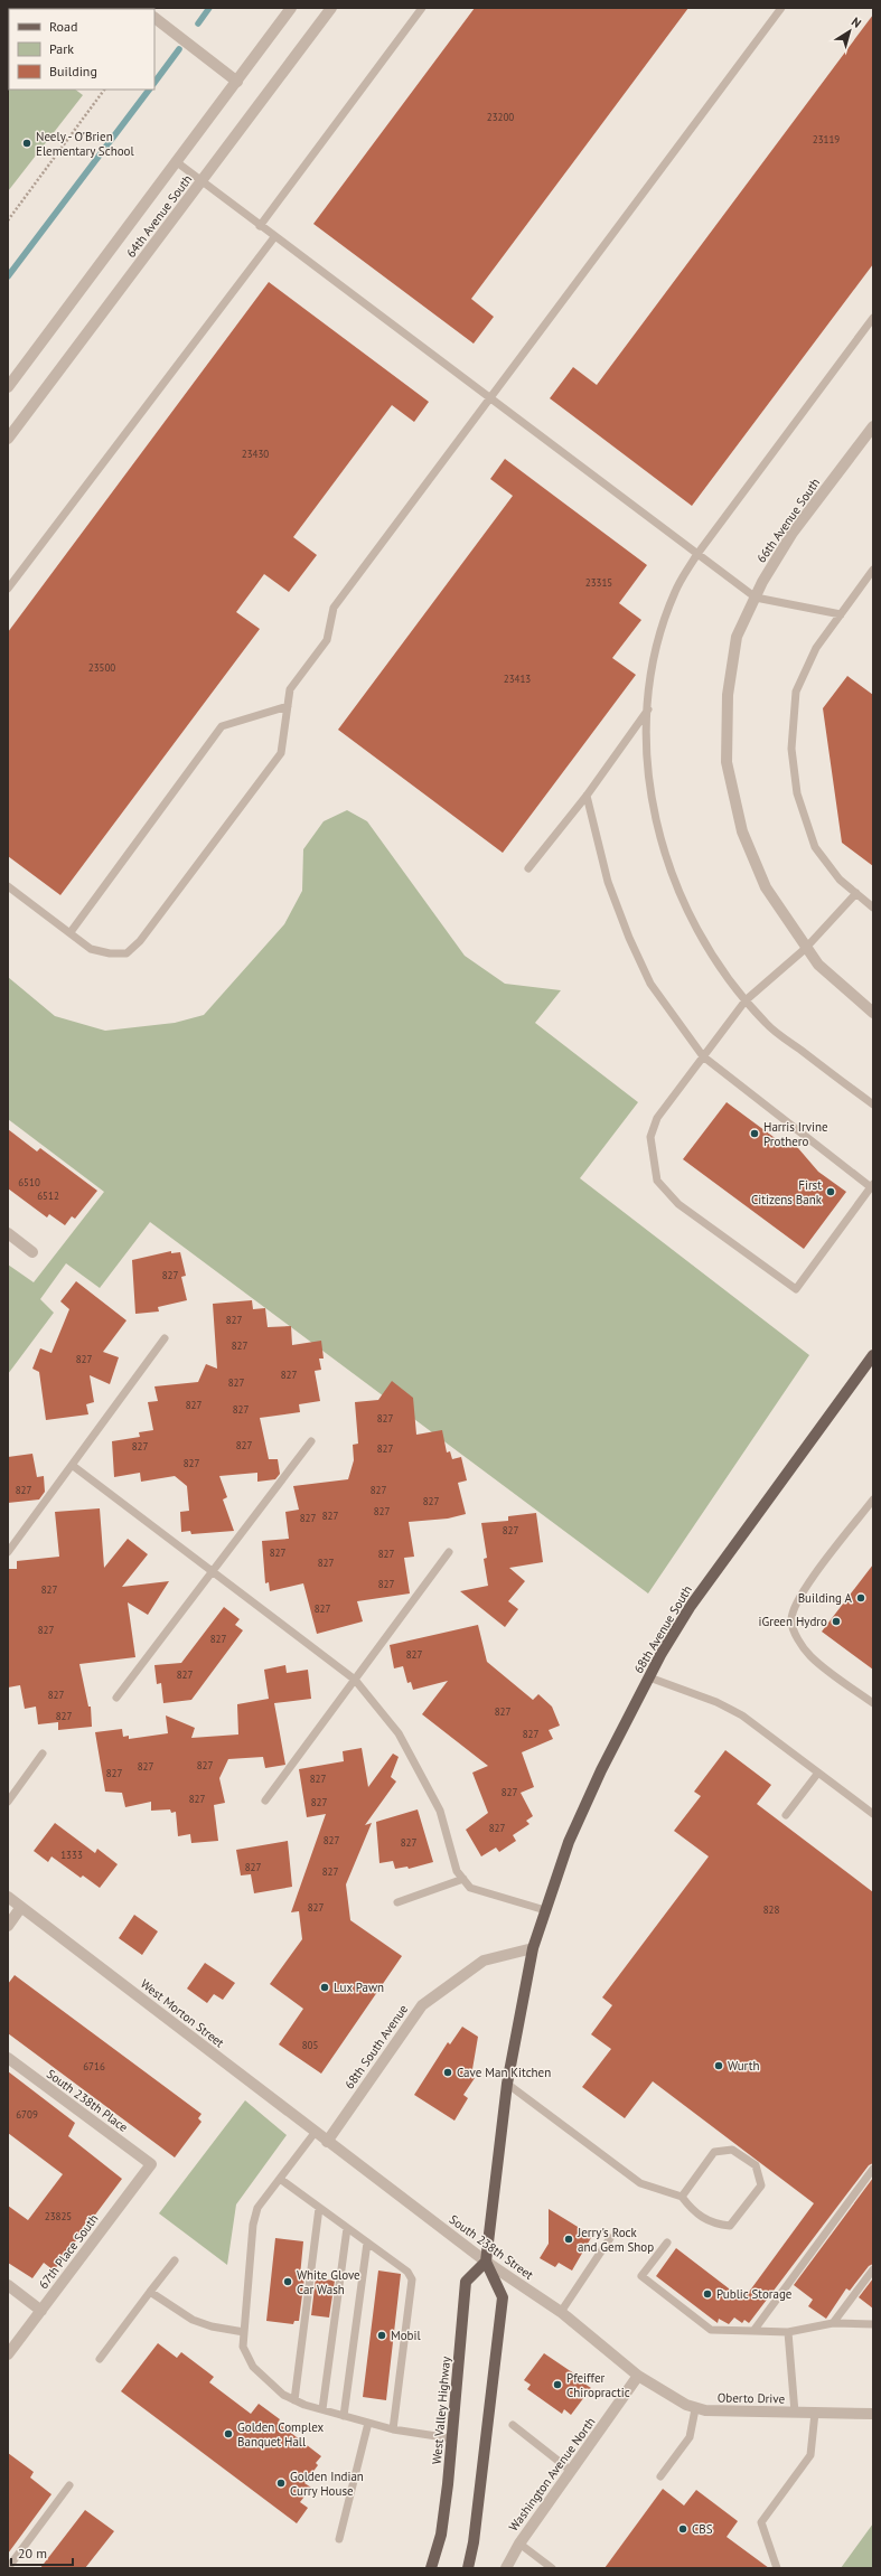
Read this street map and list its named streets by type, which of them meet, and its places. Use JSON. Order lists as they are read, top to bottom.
{
  "streets": {
    "main road": ["68th Avenue South", "West Valley Highway"],
    "street": [
      "64th Avenue South",
      "66th Avenue South",
      "West Morton Street",
      "68th South Avenue",
      "South 238th Place",
      "South 238th Street",
      "67th Place South",
      "Oberto Drive",
      "Washington Avenue North"
    ]
  },
  "crossings": [
    ["68th Avenue South", "68th South Avenue"],
    ["West Morton Street", "68th South Avenue"],
    ["West Morton Street", "South 238th Street"],
    ["68th South Avenue", "South 238th Street"],
    ["South 238th Place", "67th Place South"],
    ["South 238th Street", "Oberto Drive"],
    ["South 238th Street", "West Valley Highway"],
    ["South 238th Street", "Washington Avenue North"],
    ["Oberto Drive", "Washington Avenue North"]
  ],
  "places": [
    "Neely - O'Brien Elementary School",
    "Harris Irvine Prothero",
    "First Citizens Bank",
    "Building A",
    "iGreen Hydro",
    "Lux Pawn",
    "Wurth",
    "Cave Man Kitchen",
    "Jerry's Rock and Gem Shop",
    "White Glove Car Wash",
    "Public Storage",
    "Mobil",
    "Pfeiffer Chiropractic",
    "Golden Complex Banquet Hall",
    "Golden Indian Curry House",
    "CBS"
  ],
  "house_numbers": [
    "23200",
    "23119",
    "23430",
    "23315",
    "23500",
    "23413",
    "6510",
    "6512",
    "827",
    "827",
    "827",
    "827",
    "827",
    "827",
    "827",
    "827",
    "827",
    "827",
    "827",
    "827",
    "827",
    "827",
    "827",
    "827",
    "827",
    "827",
    "827",
    "827",
    "827",
    "827",
    "827",
    "827",
    "827",
    "827",
    "827",
    "827",
    "827",
    "827",
    "827",
    "827",
    "827",
    "827",
    "827",
    "827",
    "827",
    "827",
    "827",
    "827",
    "827",
    "827",
    "827",
    "827",
    "1333",
    "827",
    "827",
    "827",
    "828",
    "805",
    "6716",
    "6709",
    "23825"
  ],
  "legend": ["Road", "Park", "Building"],
  "scale_bar": "20 m",
  "north": "top right"
}
